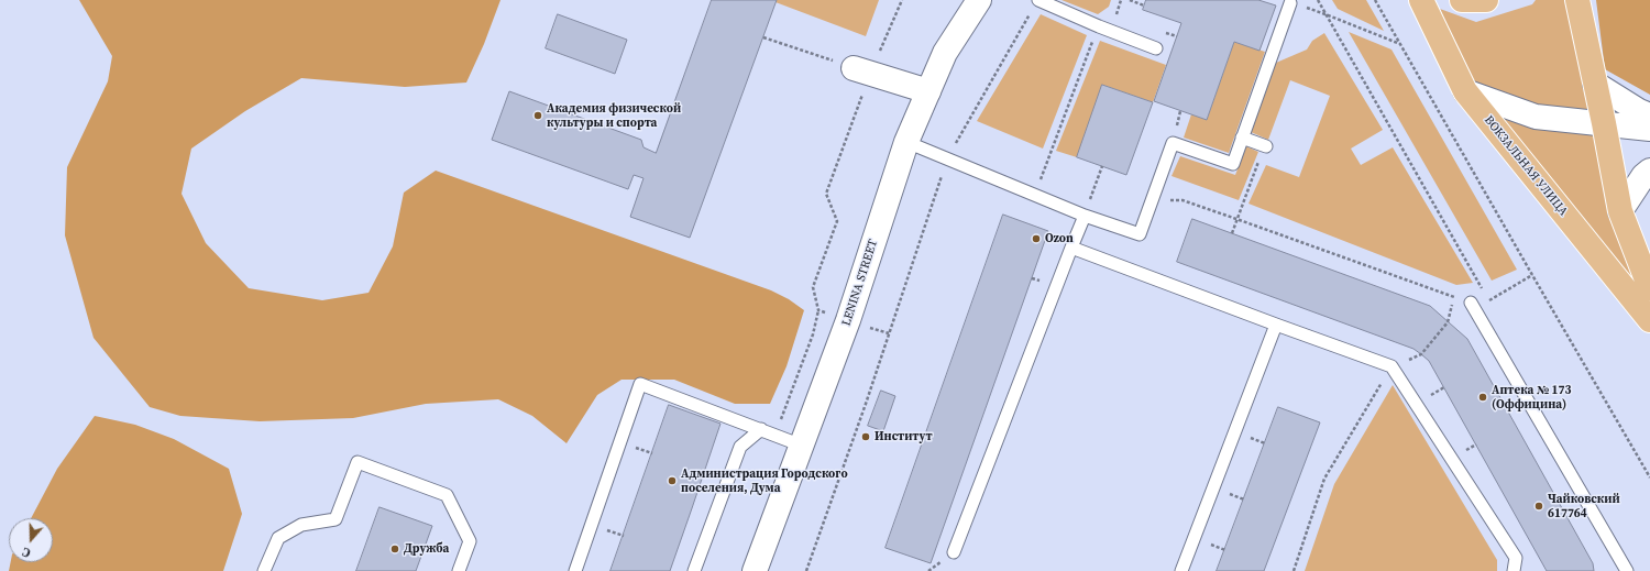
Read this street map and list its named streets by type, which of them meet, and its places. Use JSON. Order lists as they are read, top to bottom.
{
  "streets": {
    "main road": ["ВОКЗАЛЬНАЯ УЛИЦА"],
    "street": ["LENINA STREET"]
  },
  "places": [
    "Академия физической культуры и спорта",
    "Ozon",
    "Аптека № 173 (Оффицина)",
    "Институт",
    "Администрация Городского поселения, Дума",
    "Чайковский 617764",
    "Дружба"
  ],
  "north": "bottom"
}
